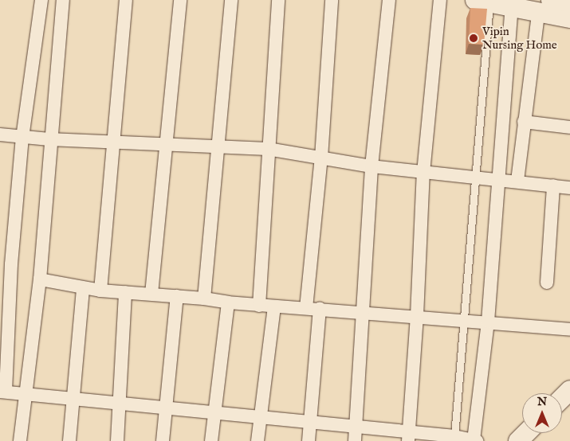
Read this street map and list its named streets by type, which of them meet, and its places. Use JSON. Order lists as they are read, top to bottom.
{
  "places": ["Vipin Nursing Home"],
  "north": "top"
}
